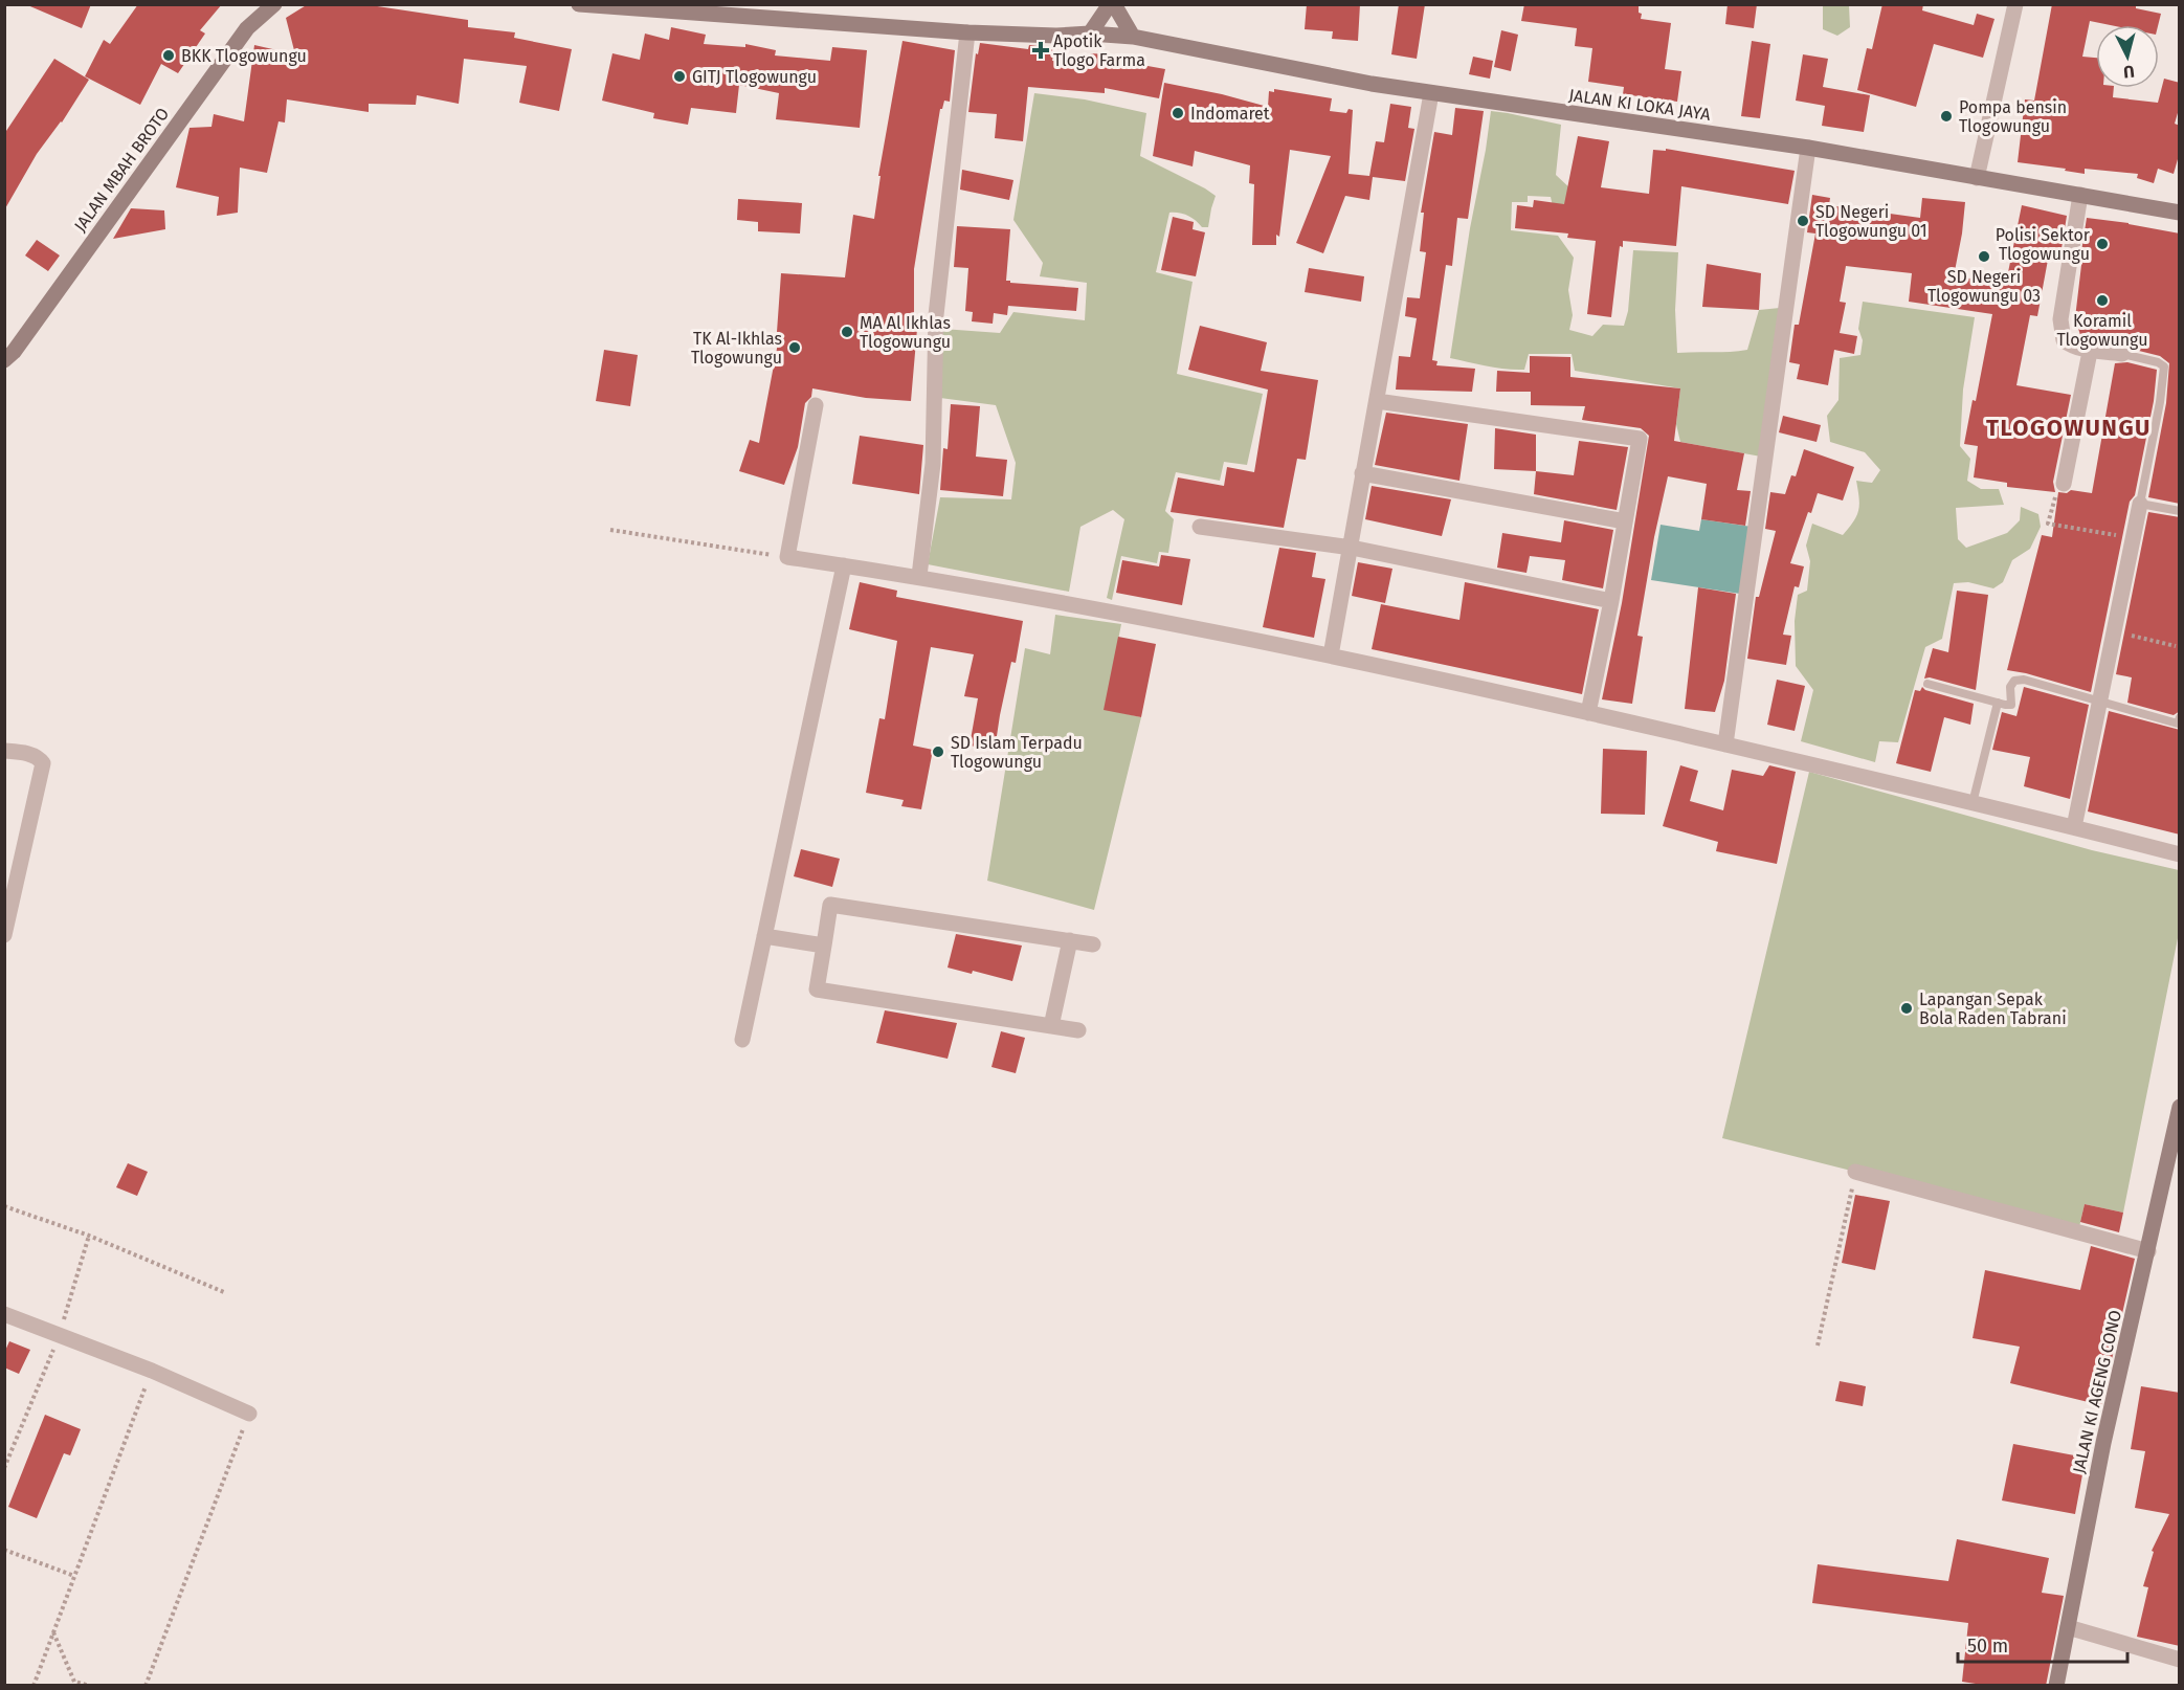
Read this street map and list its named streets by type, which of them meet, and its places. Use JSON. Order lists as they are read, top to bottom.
{
  "streets": {
    "main road": ["JALAN KI LOKA JAYA", "JALAN MBAH BROTO", "JALAN KI AGENG CONO"]
  },
  "districts": ["TLOGOWUNGU"],
  "places": {
    "health": ["Apotik Tlogo Farma"],
    "other": [
      "BKK Tlogowungu",
      "GITJ Tlogowungu",
      "Indomaret",
      "Pompa bensin Tlogowungu",
      "SD Negeri Tlogowungu 01",
      "Polisi Sektor Tlogowungu",
      "SD Negeri Tlogowungu 03",
      "Koramil Tlogowungu",
      "MA Al Ikhlas Tlogowungu",
      "TK Al-Ikhlas Tlogowungu",
      "SD Islam Terpadu Tlogowungu",
      "Lapangan Sepak Bola Raden Tabrani"
    ]
  },
  "scale_bar": "50 m",
  "north": "bottom"
}
